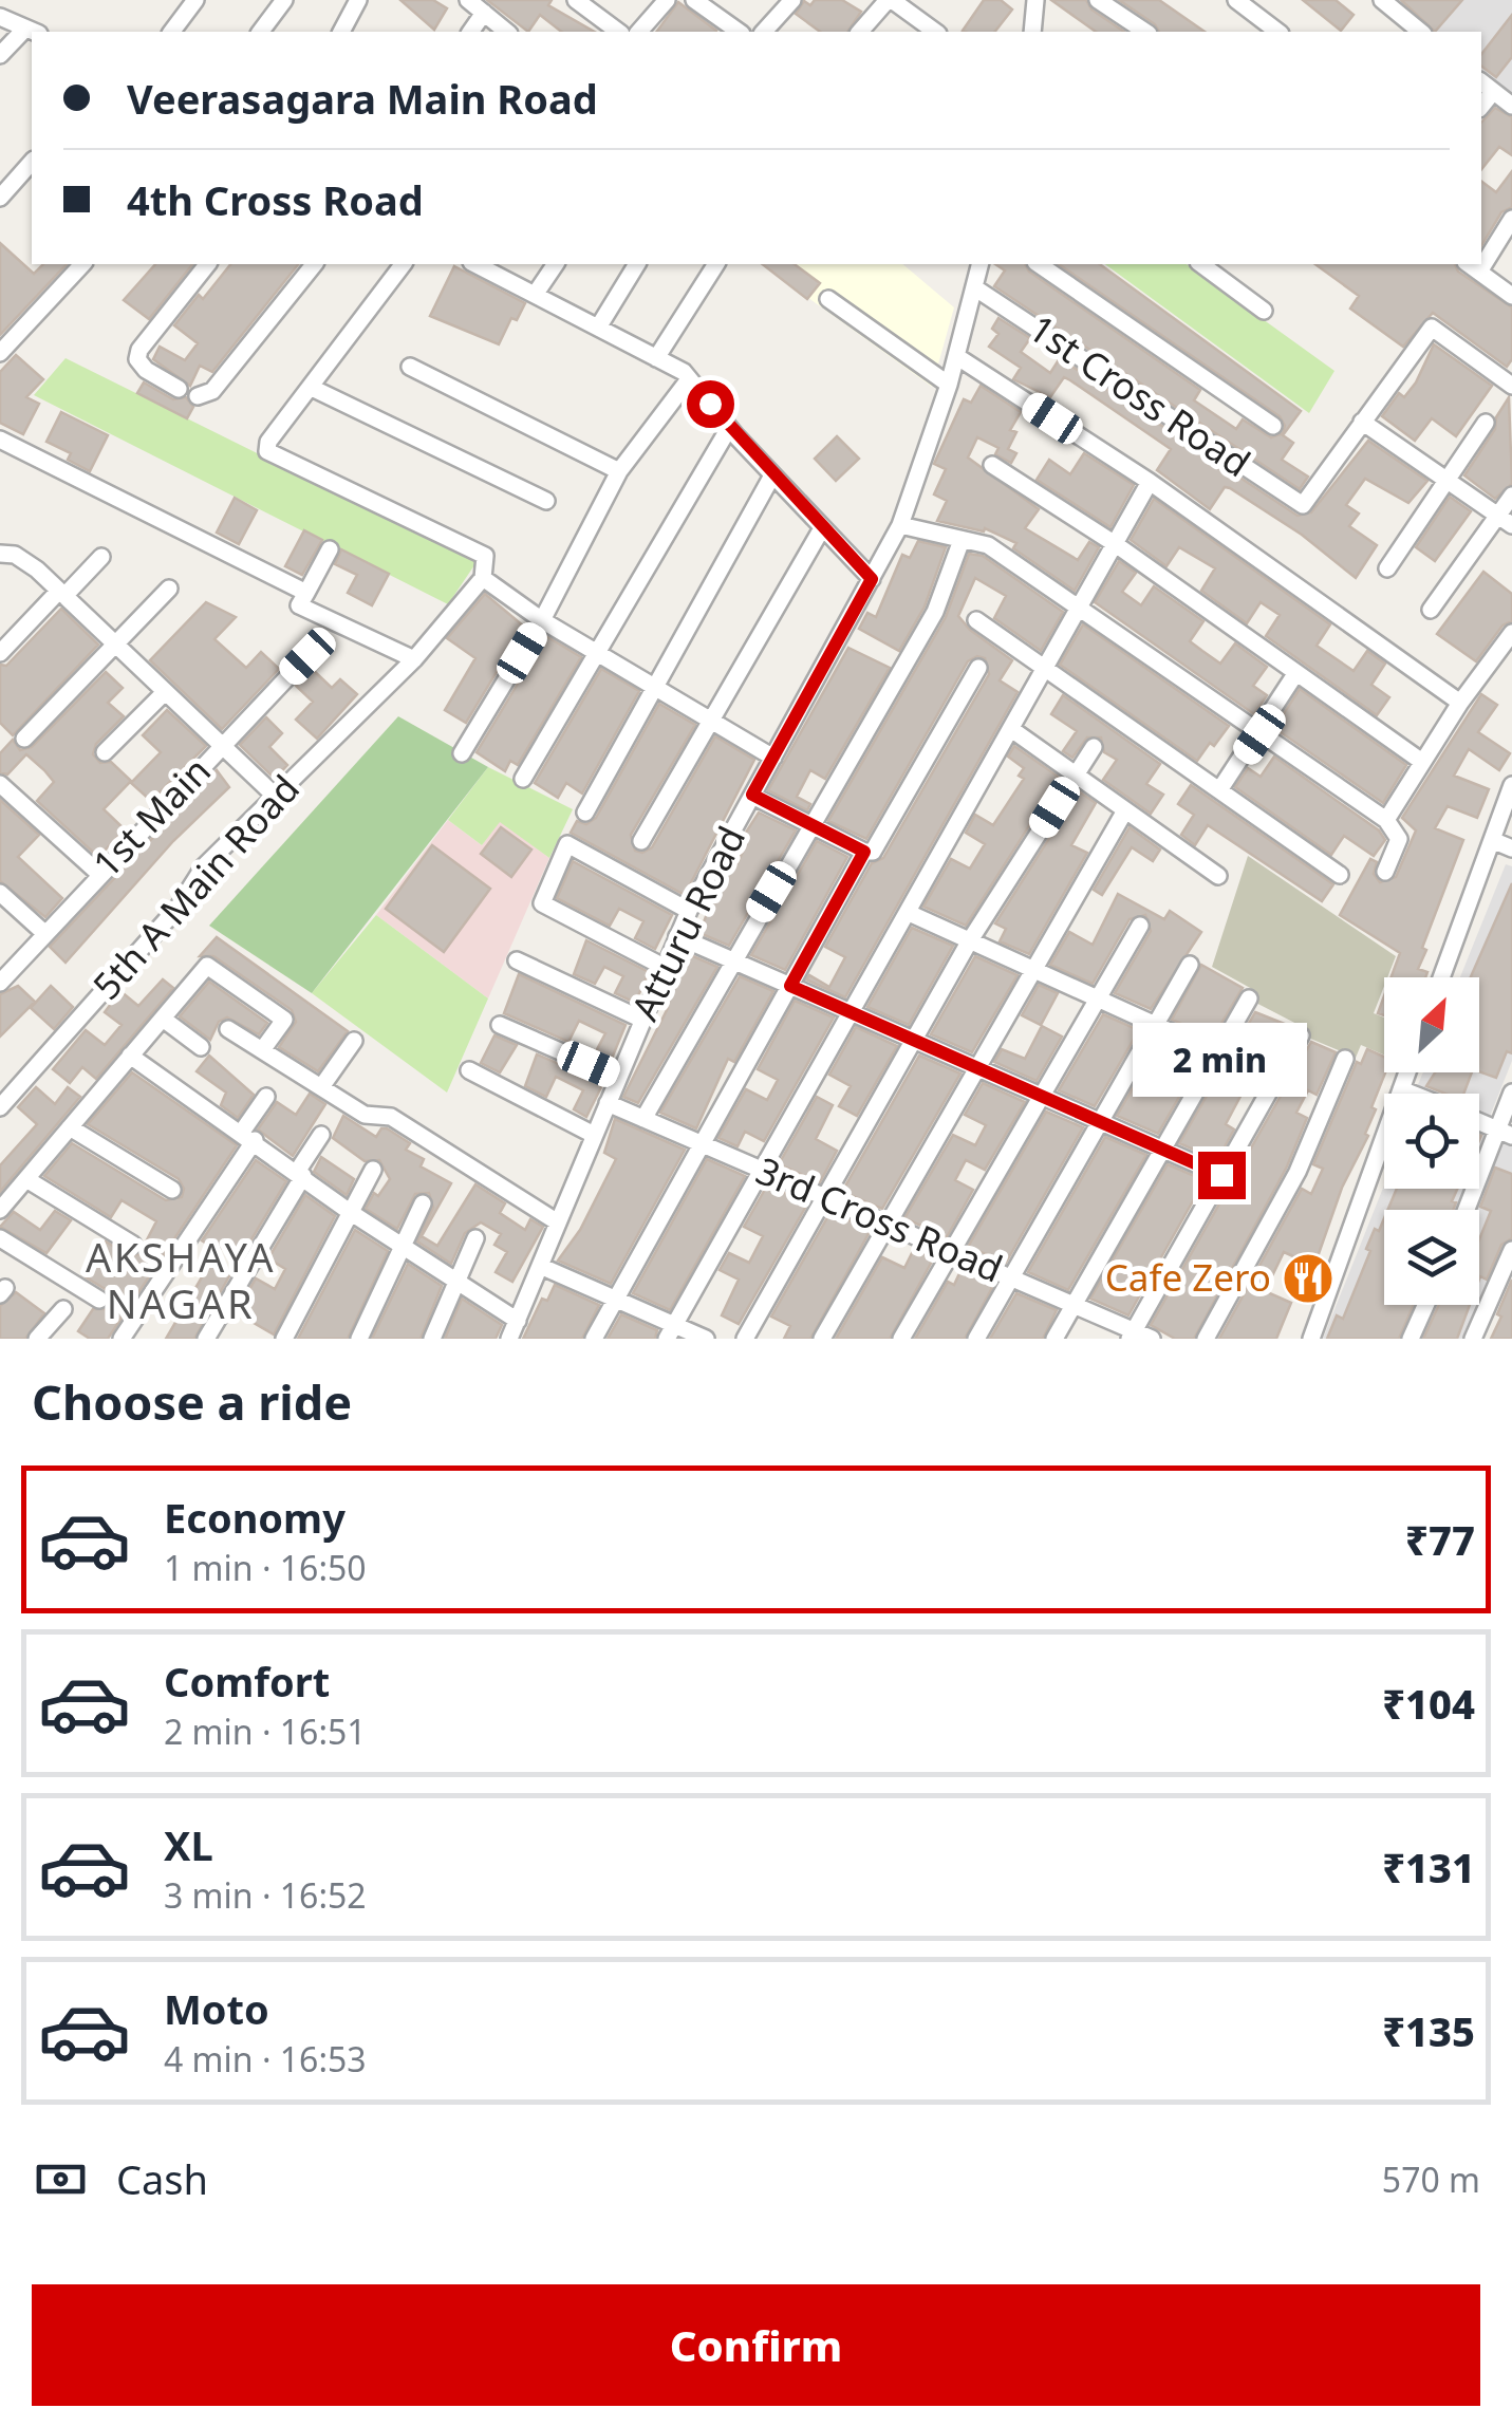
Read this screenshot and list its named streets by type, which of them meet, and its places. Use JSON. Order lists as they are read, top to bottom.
{
  "streets": {
    "street": [
      "1st Cross Road",
      "1st Main",
      "5th A Main Road",
      "Atturu Road",
      "3rd Cross Road"
    ]
  },
  "crossings": [
    ["1st Cross Road", "Atturu Road"],
    ["1st Cross Road", "3rd Cross Road"],
    ["Atturu Road", "3rd Cross Road"]
  ],
  "districts": ["AKSHAYA NAGAR"],
  "places": {
    "restaurant": ["Cafe Zero"]
  },
  "north": "top right",
  "page": {
    "banner": ["Veerasagara Main Road", "4th Cross Road"],
    "bubble": "2 min",
    "heading": "Choose a ride",
    "list": [
      {
        "name": "Economy",
        "note": "1 min · 16:50",
        "value": "₹77"
      },
      {
        "name": "Comfort",
        "note": "2 min · 16:51",
        "value": "₹104"
      },
      {
        "name": "XL",
        "note": "3 min · 16:52",
        "value": "₹131"
      },
      {
        "name": "Moto",
        "note": "4 min · 16:53",
        "value": "₹135"
      }
    ],
    "pay": ["Cash", "570 m"],
    "buttons": "Confirm"
  }
}
